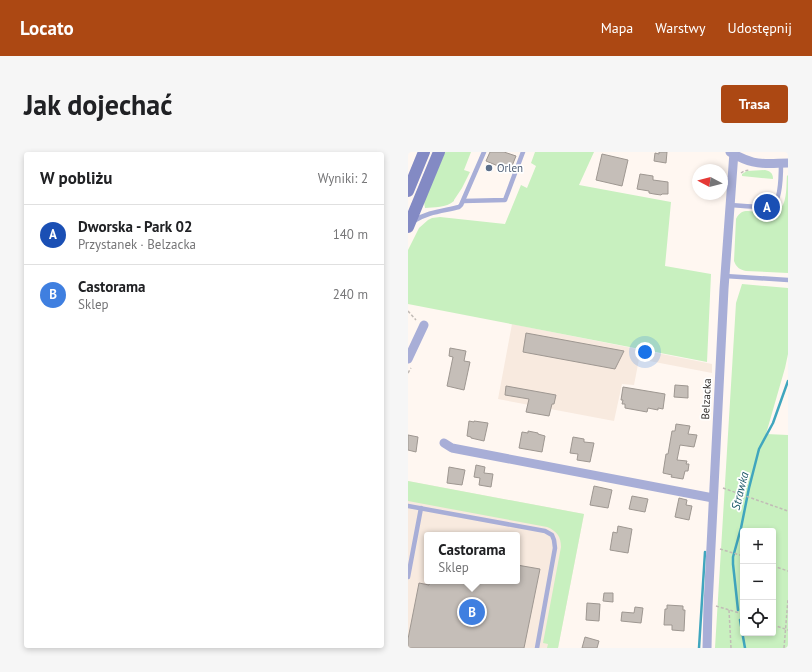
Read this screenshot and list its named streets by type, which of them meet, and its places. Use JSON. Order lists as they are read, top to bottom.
{
  "streets": {
    "street": ["Belzacka"]
  },
  "water": ["Strawka"],
  "places": ["Orlen"],
  "north": "left",
  "page": {
    "header": "Locato",
    "nav": ["Mapa", "Warstwy", "Udostępnij"],
    "buttons": "Trasa",
    "title": "Jak dojechać",
    "heading": ["W pobliżu", "Wyniki: 2"],
    "pins": ["A", "B"],
    "list": [
      {
        "mark": "A",
        "name": "Dworska - Park 02",
        "note": "Przystanek · Belzacka",
        "value": "140 m"
      },
      {
        "mark": "B",
        "name": "Castorama",
        "note": "Sklep",
        "value": "240 m"
      }
    ],
    "map_buttons": ["+", "−"],
    "popup": ["Castorama", "Sklep"]
  }
}
